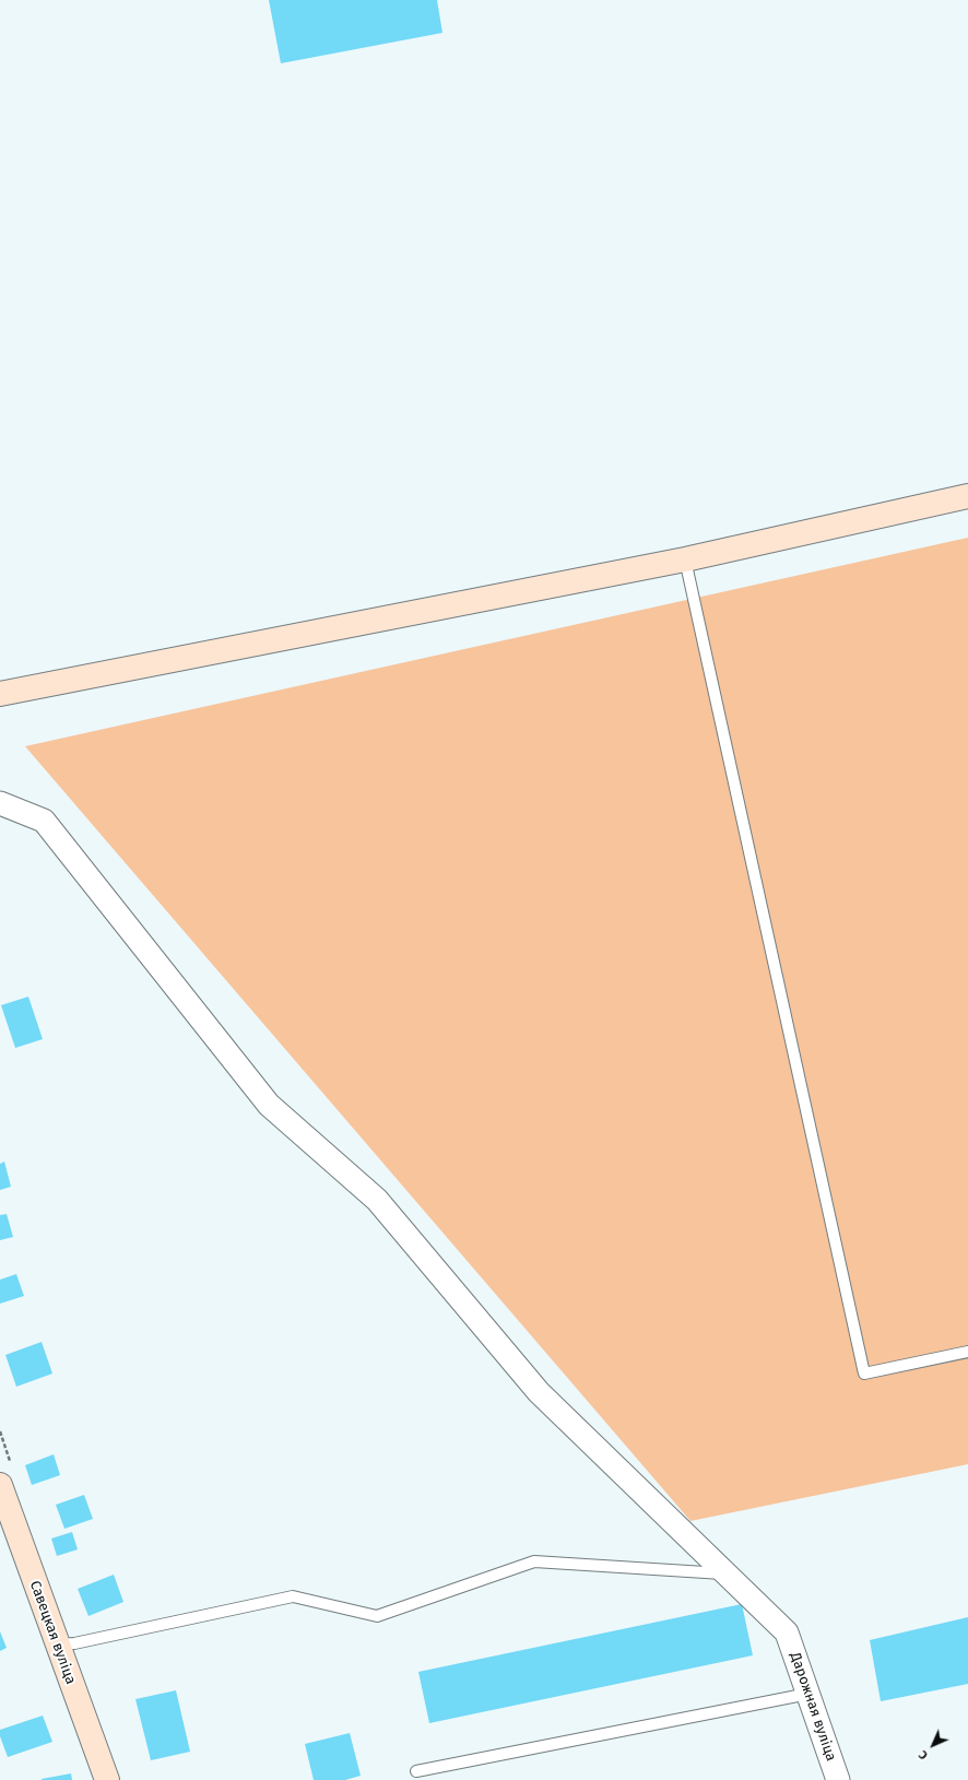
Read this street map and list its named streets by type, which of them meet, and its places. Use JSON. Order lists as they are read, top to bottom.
{
  "streets": {
    "street": ["Савецкая вуліца", "Дарожная вуліца"]
  },
  "north": "bottom left"
}
